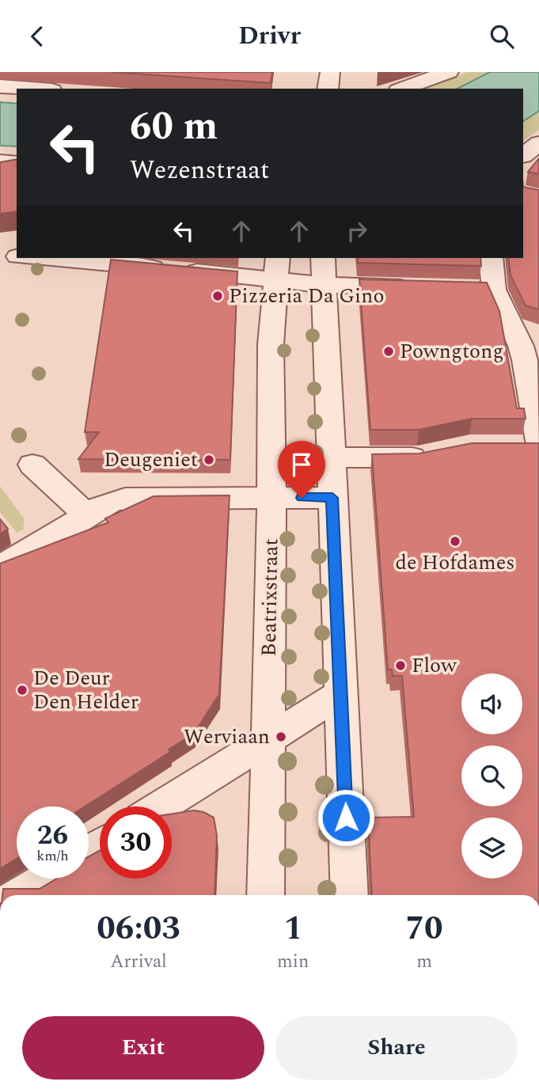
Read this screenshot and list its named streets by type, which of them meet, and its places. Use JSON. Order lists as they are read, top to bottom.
{
  "streets": {
    "street": ["Beatrixstraat"]
  },
  "places": [
    "Pizzeria Da Gino",
    "Powngtong",
    "Deugeniet",
    "de Hofdames",
    "Flow",
    "De Deur Den Helder",
    "Werviaan"
  ],
  "page": {
    "header": "Drivr",
    "turn": ["60 m", "Wezenstraat"],
    "speed": "26 km/h",
    "limit": "30",
    "eta": [
      "06:03",
      "Arrival",
      "1",
      "min",
      "70",
      "m"
    ],
    "buttons": ["Exit", "Share"]
  }
}
